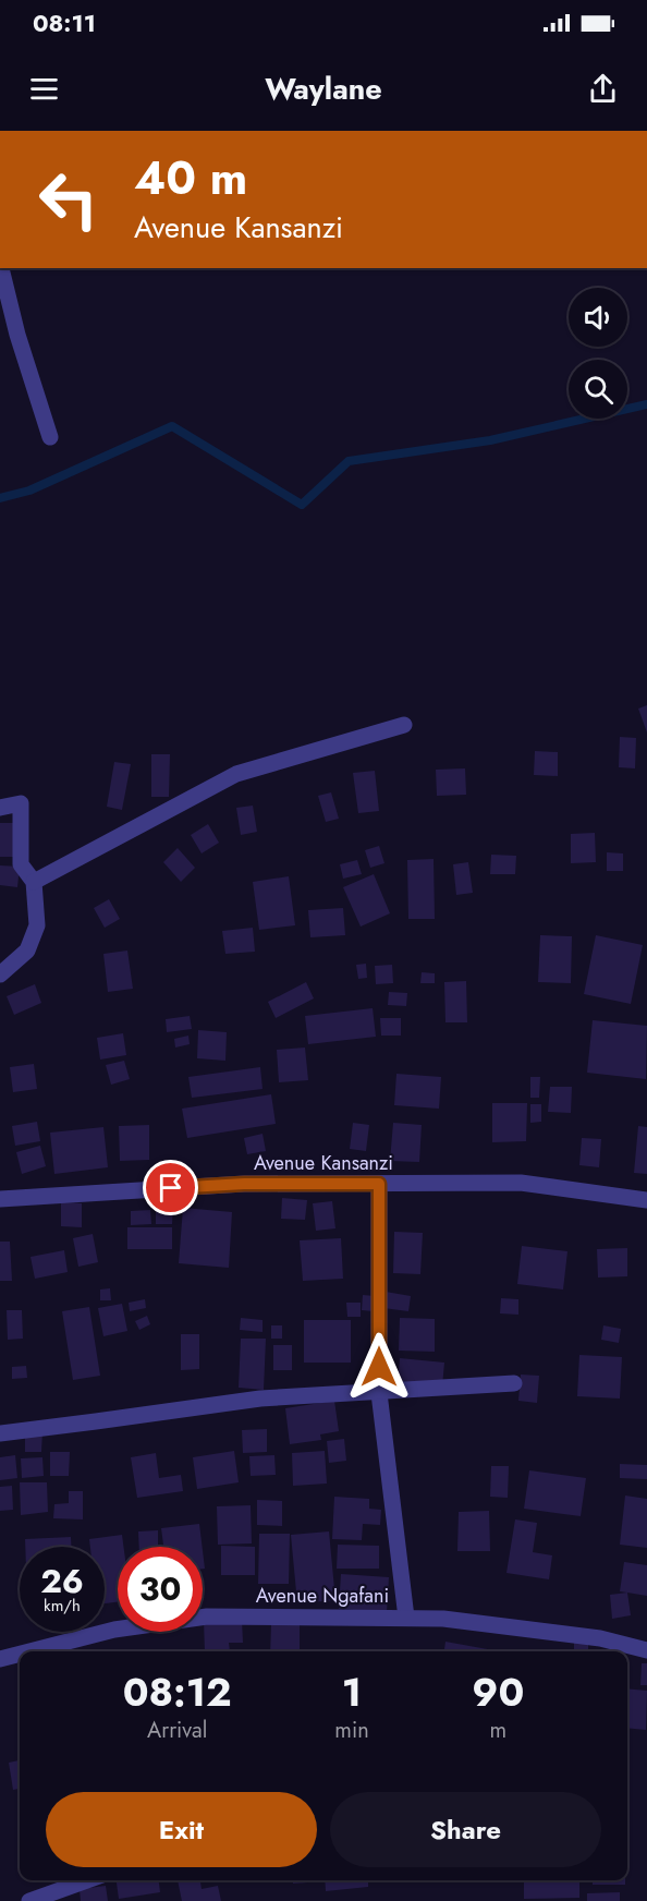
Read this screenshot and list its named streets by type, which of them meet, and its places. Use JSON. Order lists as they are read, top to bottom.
{
  "streets": {
    "street": ["Avenue Kansanzi", "Avenue Ngafani"]
  },
  "page": {
    "status": "08:11",
    "header": "Waylane",
    "turn": ["40 m", "Avenue Kansanzi"],
    "speed": "26 km/h",
    "limit": "30",
    "eta": [
      "08:12",
      "Arrival",
      "1",
      "min",
      "90",
      "m"
    ],
    "buttons": ["Exit", "Share"]
  }
}
